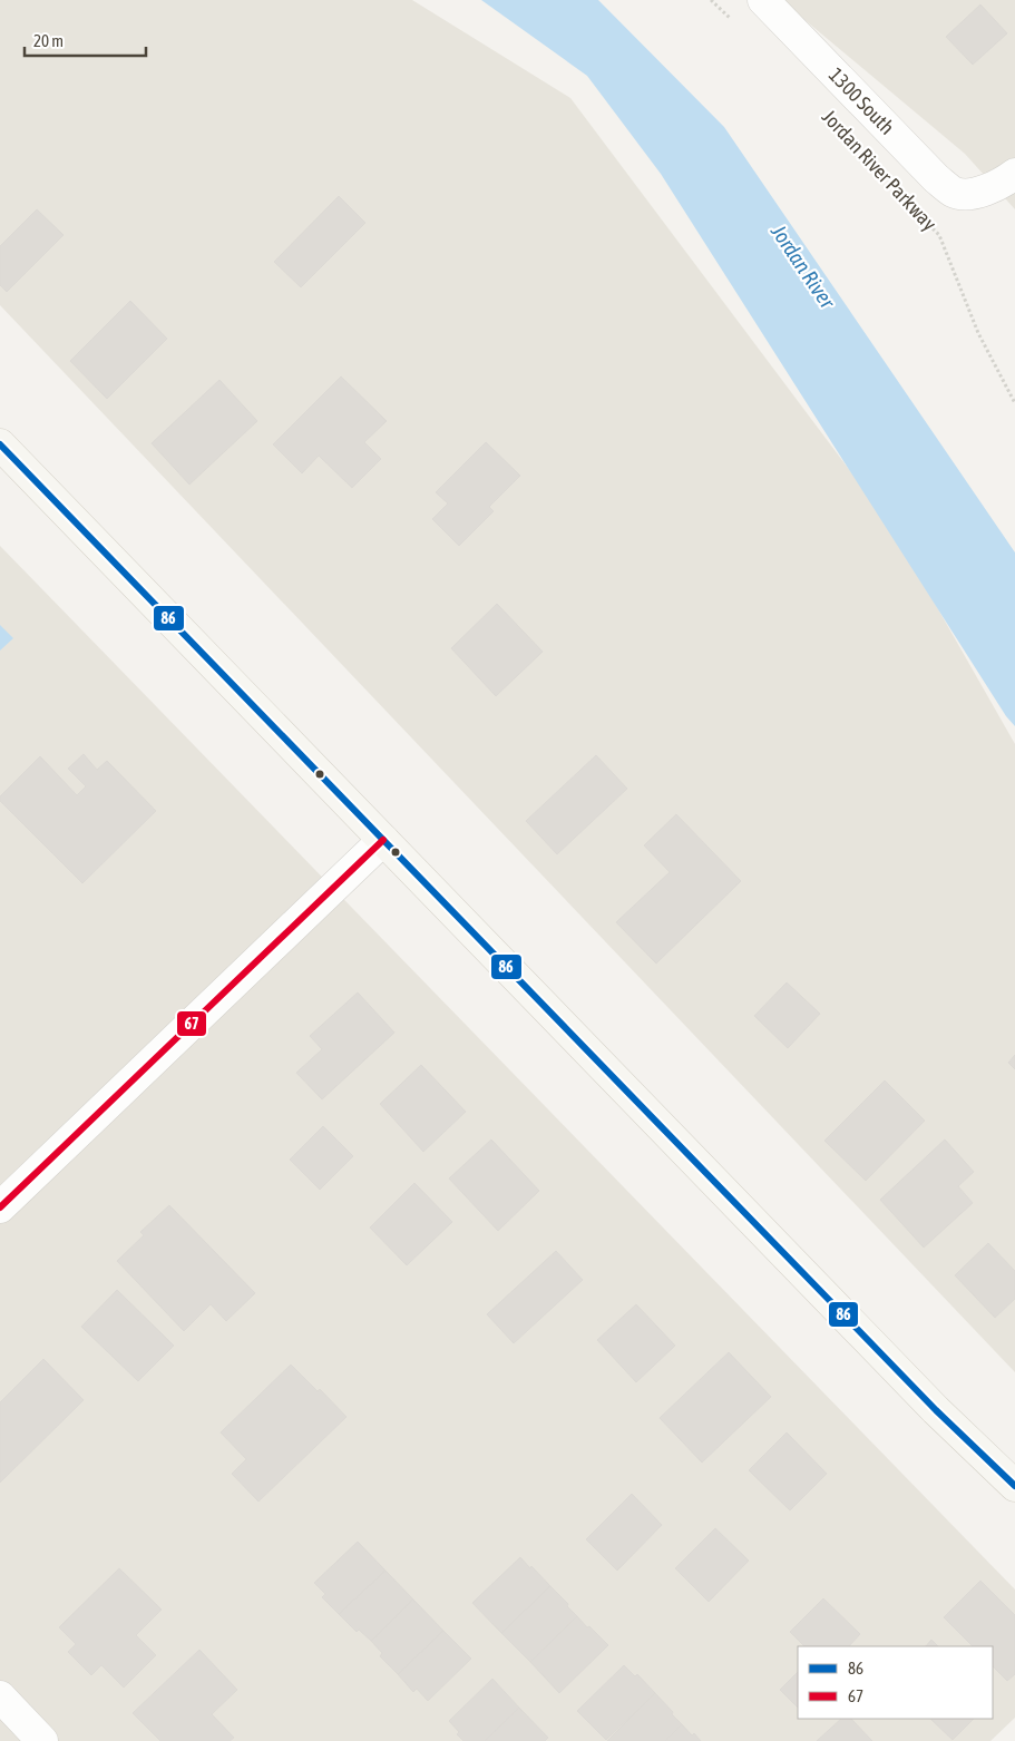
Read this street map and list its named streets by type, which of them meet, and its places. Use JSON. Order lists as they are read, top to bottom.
{
  "streets": {
    "street": ["1300 South"],
    "path": ["Jordan River Parkway"]
  },
  "water": ["Jordan River"],
  "lines": ["transit line 86", "transit line 67"],
  "legend": ["86", "67"],
  "scale_bar": "20 m"
}
